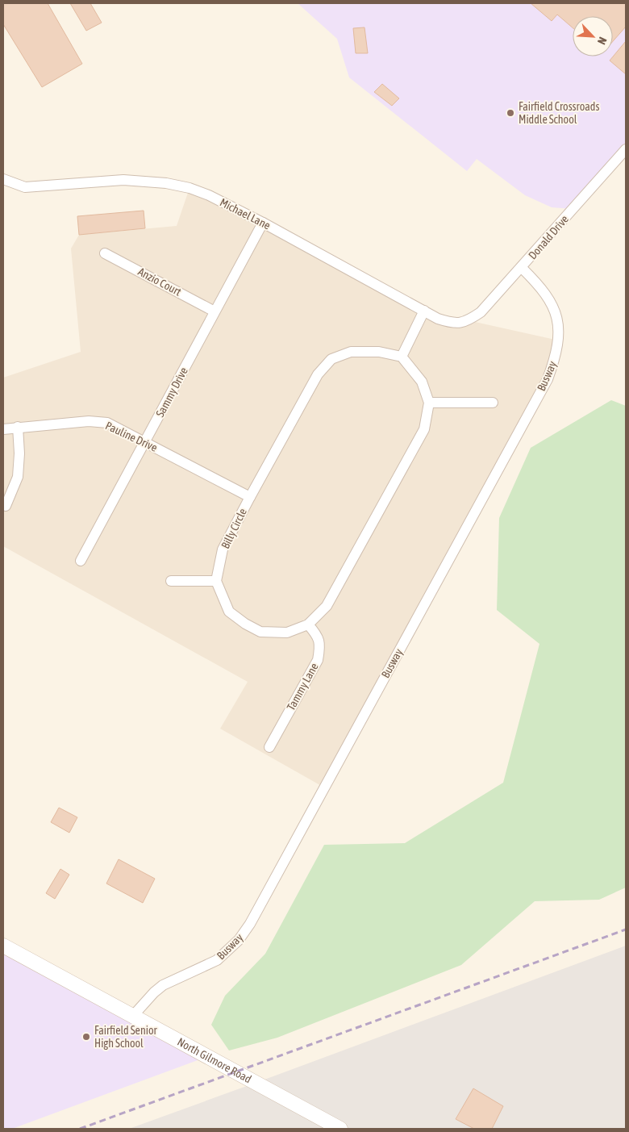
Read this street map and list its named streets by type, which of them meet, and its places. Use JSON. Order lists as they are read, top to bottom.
{
  "streets": {
    "street": [
      "Michael Lane",
      "Donald Drive",
      "Anzio Court",
      "Busway",
      "Sammy Drive",
      "Pauline Drive",
      "Billy Circle",
      "Tammy Lane",
      "North Gilmore Road"
    ]
  },
  "crossings": [
    ["Michael Lane", "Donald Drive"],
    ["Michael Lane", "Sammy Drive"],
    ["Donald Drive", "Busway"],
    ["Anzio Court", "Sammy Drive"],
    ["Busway", "North Gilmore Road"],
    ["Sammy Drive", "Pauline Drive"],
    ["Pauline Drive", "Billy Circle"]
  ],
  "places": ["Fairfield Crossroads Middle School", "Fairfield Senior High School"],
  "north": "bottom right"
}
